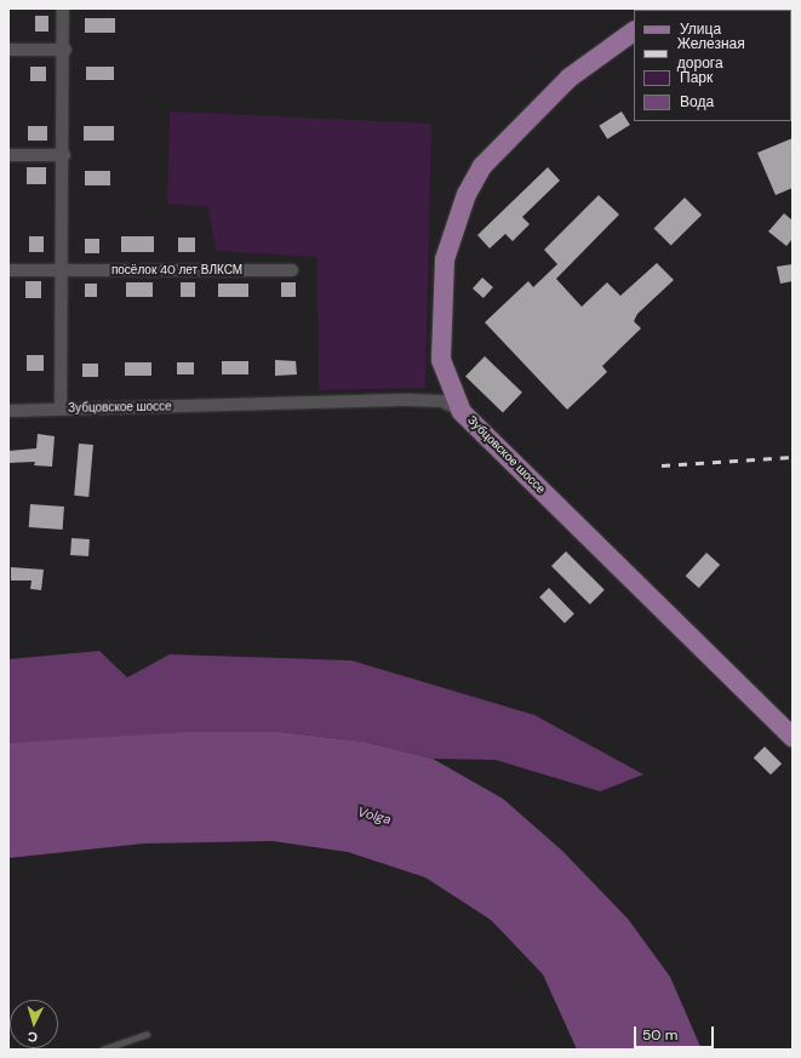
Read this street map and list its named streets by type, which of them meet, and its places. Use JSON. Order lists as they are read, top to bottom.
{
  "streets": {
    "main road": ["Зубцовское шоссе"],
    "street": ["посёлок 40 лет ВЛКСМ"]
  },
  "water": ["Volga"],
  "legend": [
    "Улица",
    "Железная дорога",
    "Парк",
    "Вода"
  ],
  "scale_bar": "50 m",
  "north": "bottom"
}
